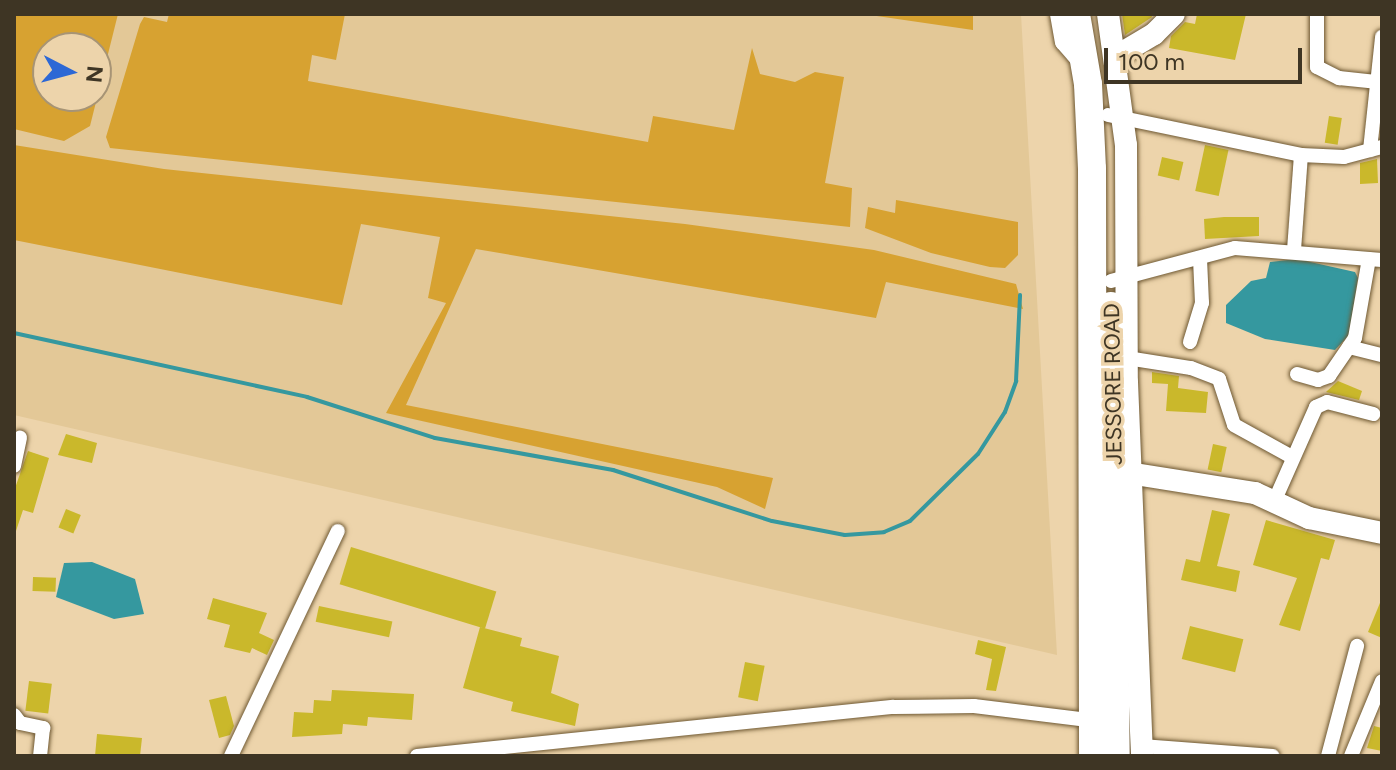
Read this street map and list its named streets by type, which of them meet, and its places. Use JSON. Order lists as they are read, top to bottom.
{
  "streets": {
    "highway": ["JESSORE ROAD"]
  },
  "scale_bar": "100 m",
  "north": "right"
}
